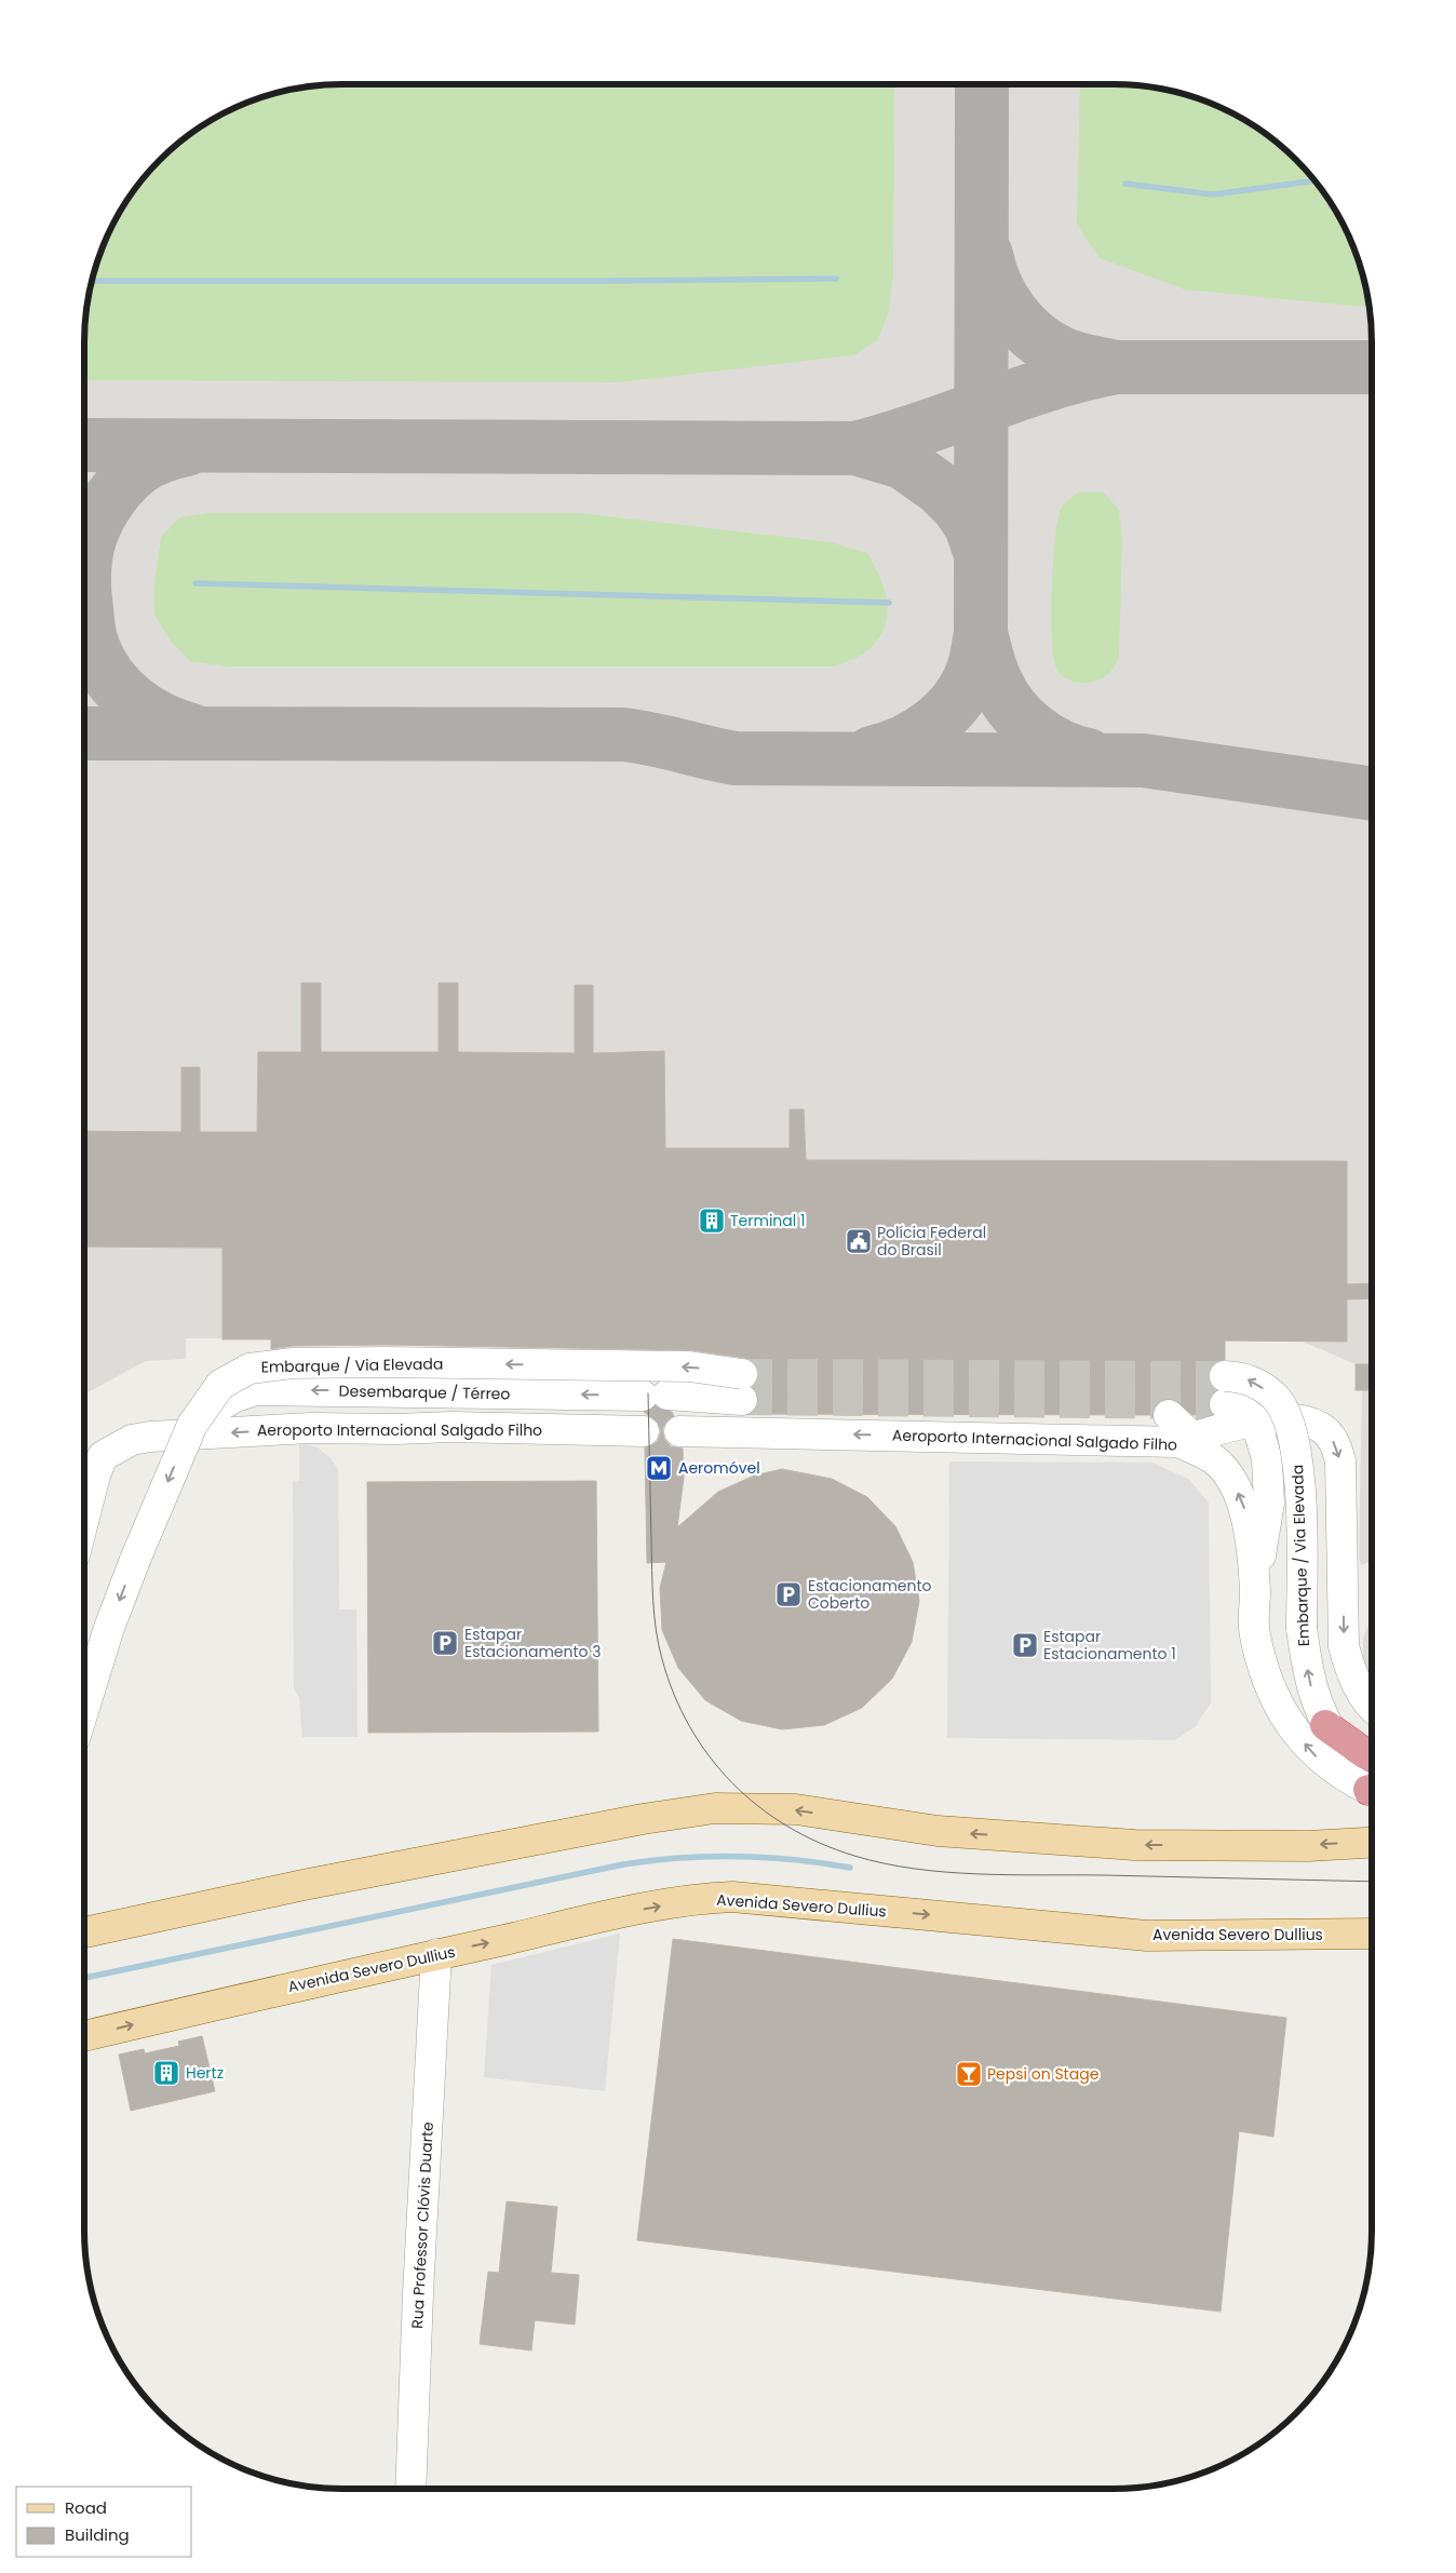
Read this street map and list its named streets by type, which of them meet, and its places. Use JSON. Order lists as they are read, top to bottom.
{
  "streets": {
    "main road": ["Avenida Severo Dullius"],
    "street": [
      "Embarque / Via Elevada",
      "Desembarque / Térreo",
      "Aeroporto Internacional Salgado Filho",
      "Rua Professor Clóvis Duarte"
    ]
  },
  "crossings": [
    ["Embarque / Via Elevada", "Desembarque / Térreo"],
    ["Embarque / Via Elevada", "Aeroporto Internacional Salgado Filho"],
    ["Avenida Severo Dullius", "Rua Professor Clóvis Duarte"]
  ],
  "one_way": ["Desembarque / Térreo"],
  "places": {
    "building": ["Terminal 1", "Hertz"],
    "public building": ["Polícia Federal do Brasil"],
    "metro station": ["Aeromóvel"],
    "parking": ["Estacionamento Coberto", "Estapar Estacionamento 3", "Estapar Estacionamento 1"],
    "bar": ["Pepsi on Stage"]
  },
  "legend": ["Road", "Building"]
}
